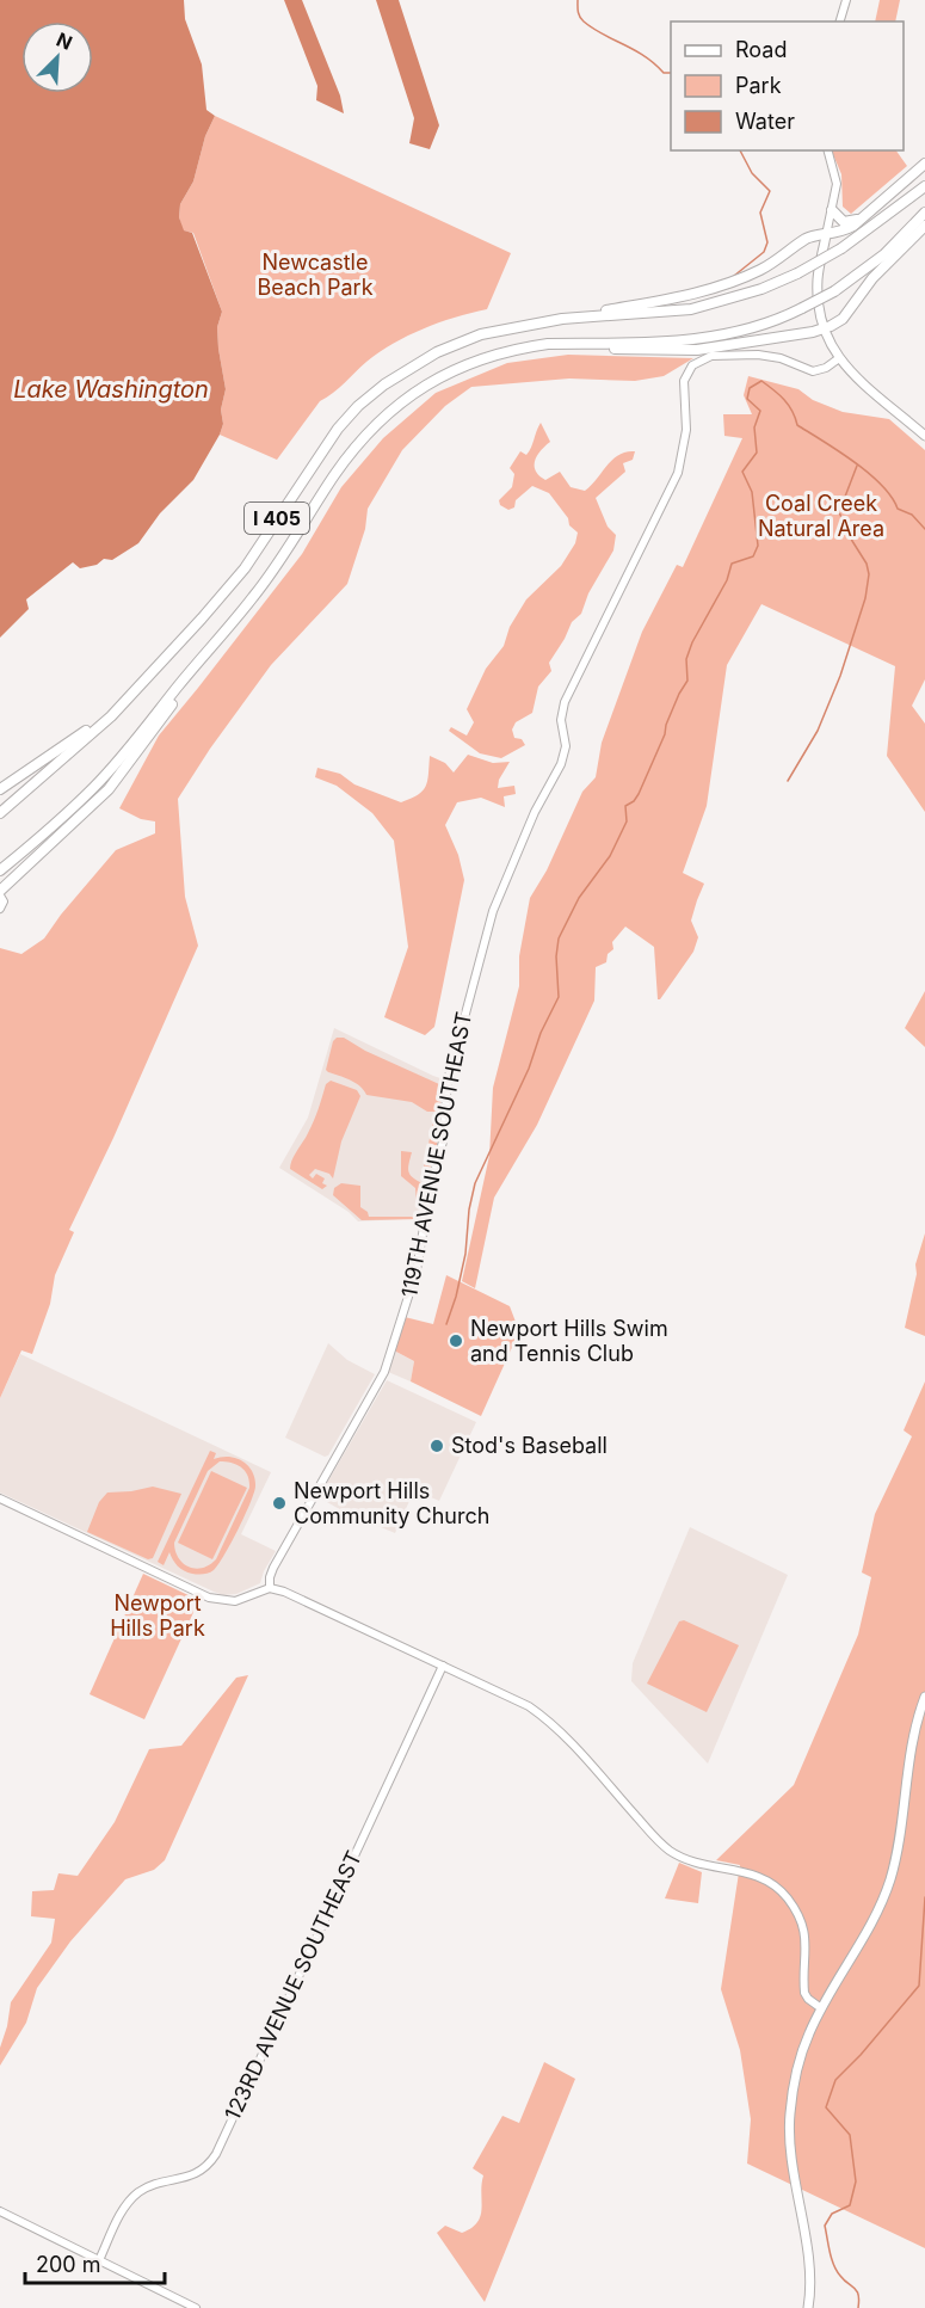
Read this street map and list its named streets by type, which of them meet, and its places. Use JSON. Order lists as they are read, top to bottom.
{
  "streets": {
    "highway": ["I 405"],
    "street": ["119TH AVENUE SOUTHEAST", "123RD AVENUE SOUTHEAST"]
  },
  "water": ["Lake Washington"],
  "parks": ["Newcastle Beach Park", "Coal Creek Natural Area", "Newport Hills Park"],
  "places": ["Newport Hills Swim and Tennis Club", "Stod's Baseball", "Newport Hills Community Church"],
  "legend": ["Road", "Park", "Water"],
  "scale_bar": "200 m",
  "north": "top right"
}
